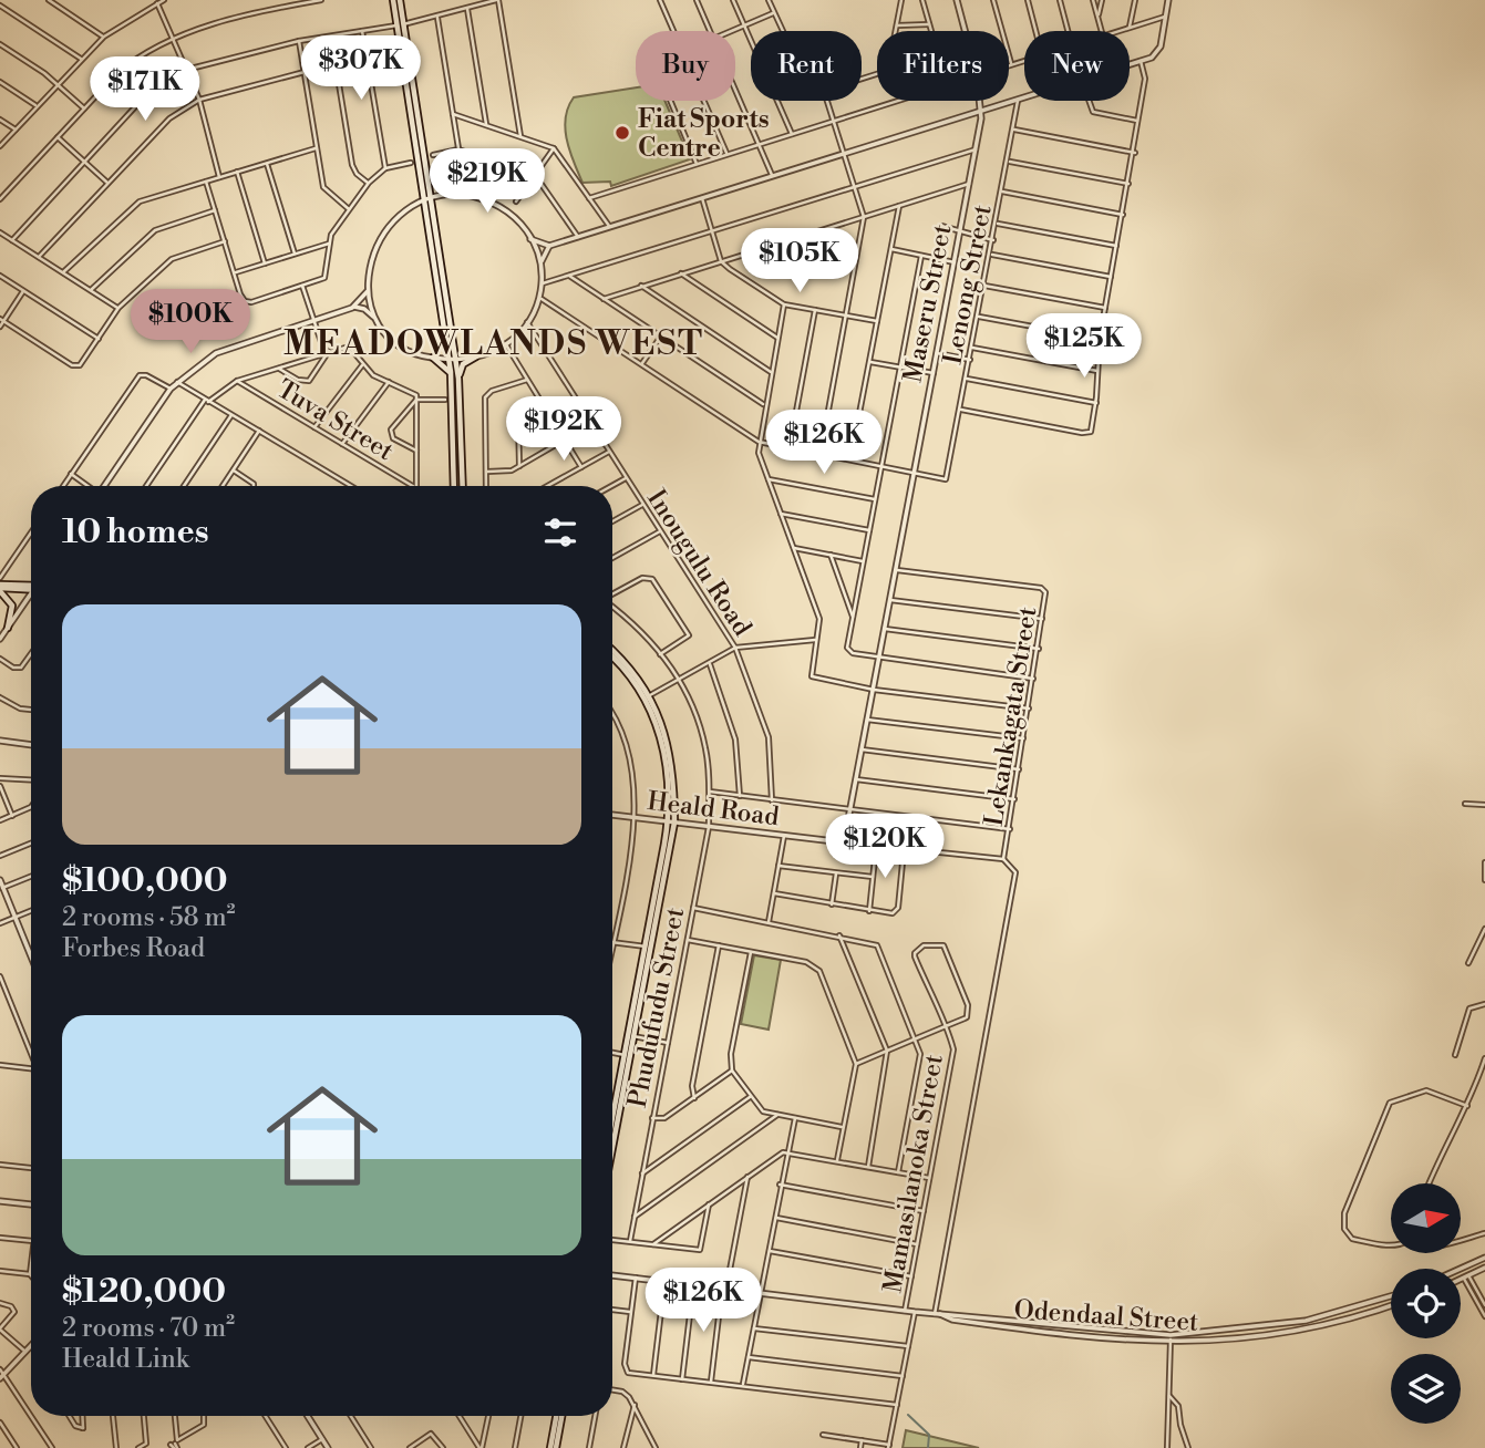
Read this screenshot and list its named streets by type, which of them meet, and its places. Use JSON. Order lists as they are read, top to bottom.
{
  "streets": {
    "street": [
      "Lenong Street",
      "Maseru Street",
      "Tuva Street",
      "Inougulu Road",
      "Lekankagata Street",
      "Heald Road",
      "Phudufudu Street",
      "Mamasilanoka Street",
      "Odendaal Street"
    ]
  },
  "crossings": [
    ["Lenong Street", "Maseru Street"],
    ["Maseru Street", "Lekankagata Street"],
    ["Maseru Street", "Heald Road"],
    ["Lekankagata Street", "Heald Road"],
    ["Heald Road", "Phudufudu Street"],
    ["Mamasilanoka Street", "Odendaal Street"]
  ],
  "districts": ["MEADOWLANDS WEST"],
  "places": ["Fiat Sports Centre"],
  "north": "right",
  "page": {
    "chip": [
      "Buy",
      "Rent",
      "Filters",
      "New"
    ],
    "price": [
      "$307K",
      "$171K",
      "$219K",
      "$105K",
      "$100K",
      "$125K",
      "$192K",
      "$126K",
      "$120K",
      "$126K"
    ],
    "heading": "10 homes",
    "list": [
      {
        "name": "$100,000",
        "note": "2 rooms · 58 m² · Forbes Road"
      },
      {
        "name": "$120,000",
        "note": "2 rooms · 70 m² · Heald Link"
      }
    ]
  }
}
